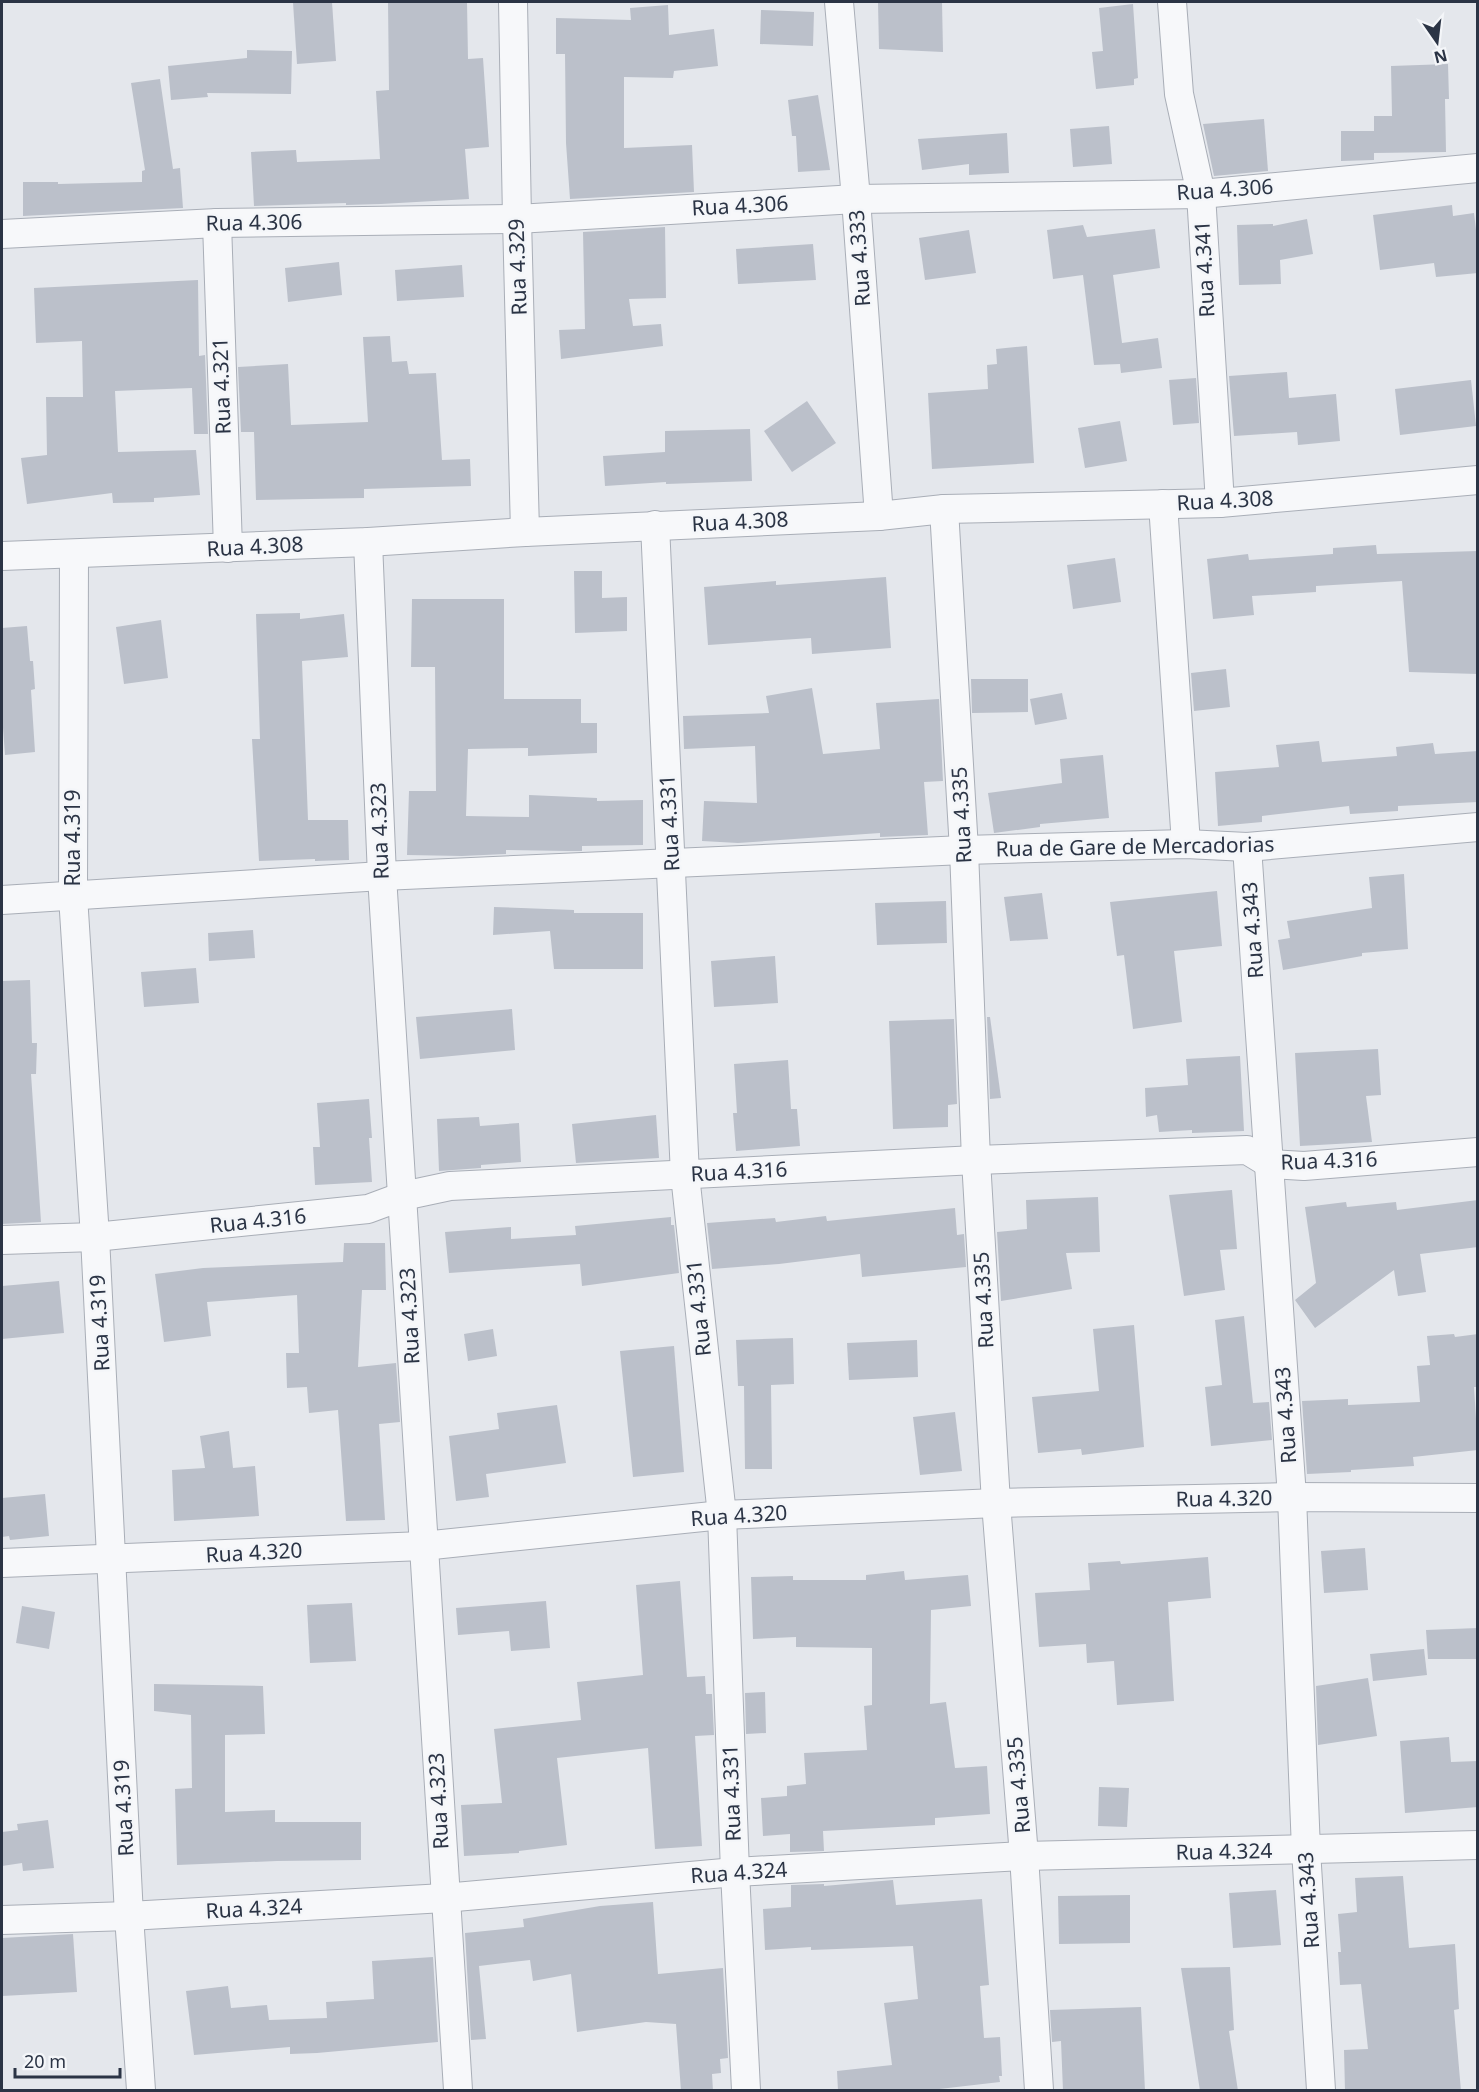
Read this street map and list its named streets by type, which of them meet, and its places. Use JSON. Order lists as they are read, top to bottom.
{
  "streets": {
    "street": [
      "Rua 4.306",
      "Rua 4.333",
      "Rua 4.329",
      "Rua 4.341",
      "Rua 4.321",
      "Rua 4.308",
      "Rua 4.335",
      "Rua 4.331",
      "Rua 4.323",
      "Rua 4.319",
      "Rua de Gare de Mercadorias",
      "Rua 4.343",
      "Rua 4.316",
      "Rua 4.320",
      "Rua 4.324"
    ]
  },
  "crossings": [
    ["Rua 4.306", "Rua 4.333"],
    ["Rua 4.306", "Rua 4.329"],
    ["Rua 4.306", "Rua 4.341"],
    ["Rua 4.306", "Rua 4.321"],
    ["Rua 4.333", "Rua 4.308"],
    ["Rua 4.329", "Rua 4.308"],
    ["Rua 4.341", "Rua 4.308"],
    ["Rua 4.321", "Rua 4.308"],
    ["Rua 4.308", "Rua 4.335"],
    ["Rua 4.308", "Rua 4.331"],
    ["Rua 4.308", "Rua 4.323"],
    ["Rua 4.308", "Rua 4.319"],
    ["Rua 4.335", "Rua de Gare de Mercadorias"],
    ["Rua 4.335", "Rua 4.316"],
    ["Rua 4.335", "Rua 4.320"],
    ["Rua 4.335", "Rua 4.324"],
    ["Rua 4.331", "Rua de Gare de Mercadorias"],
    ["Rua 4.331", "Rua 4.316"],
    ["Rua 4.331", "Rua 4.320"],
    ["Rua 4.331", "Rua 4.324"],
    ["Rua 4.323", "Rua de Gare de Mercadorias"],
    ["Rua 4.323", "Rua 4.316"],
    ["Rua 4.323", "Rua 4.320"],
    ["Rua 4.323", "Rua 4.324"],
    ["Rua 4.319", "Rua de Gare de Mercadorias"],
    ["Rua 4.319", "Rua 4.316"],
    ["Rua 4.319", "Rua 4.320"],
    ["Rua 4.319", "Rua 4.324"],
    ["Rua de Gare de Mercadorias", "Rua 4.343"],
    ["Rua 4.343", "Rua 4.316"],
    ["Rua 4.343", "Rua 4.320"],
    ["Rua 4.343", "Rua 4.324"]
  ],
  "scale_bar": "20 m",
  "north": "bottom"
}
